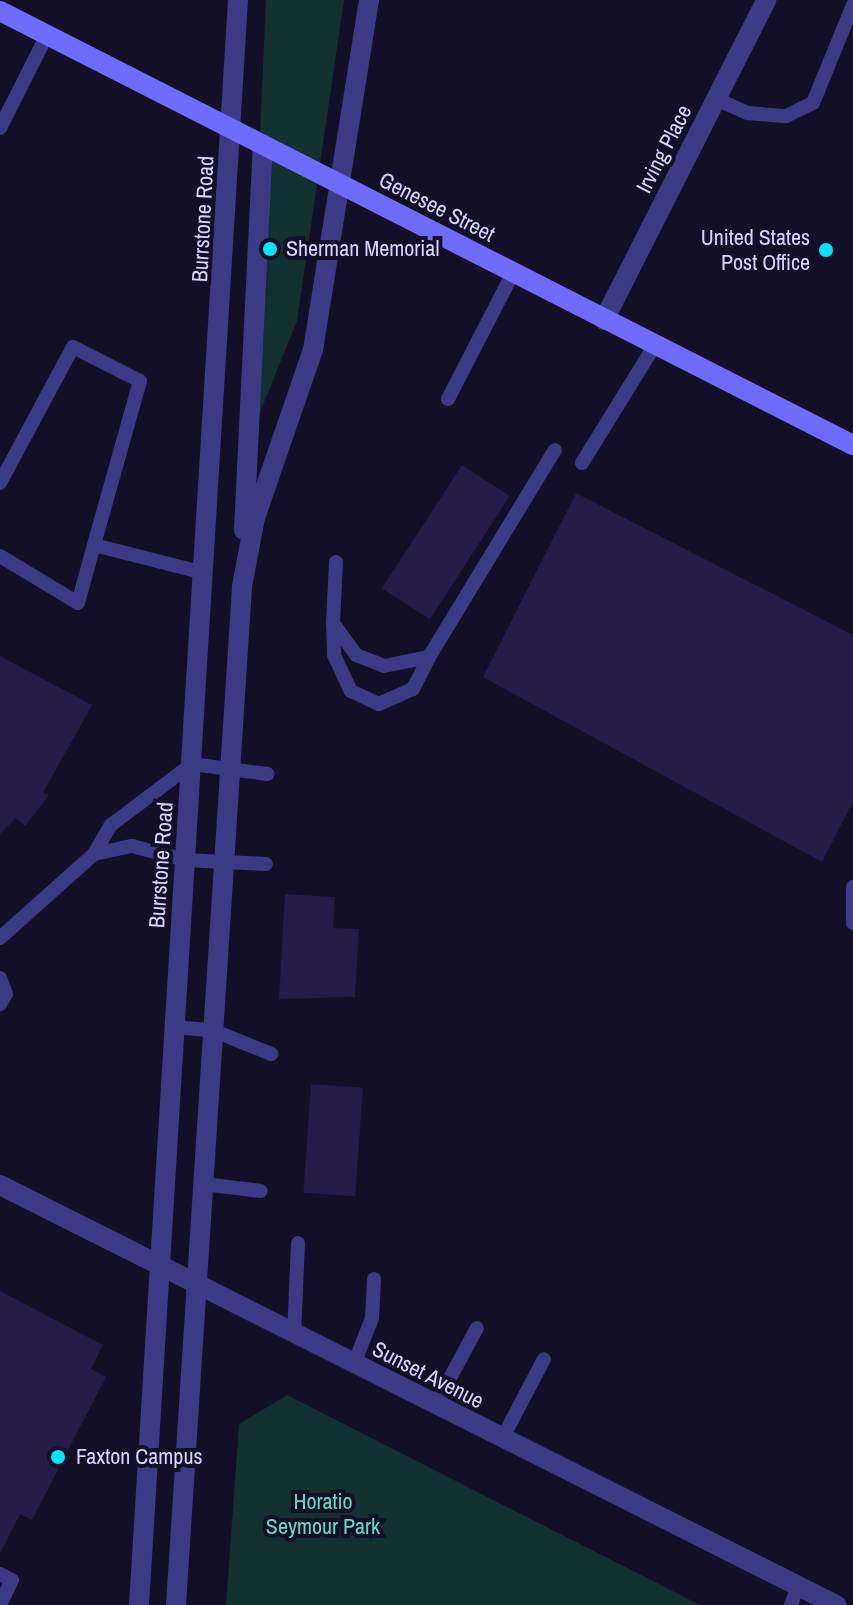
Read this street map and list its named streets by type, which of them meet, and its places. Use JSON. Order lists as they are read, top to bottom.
{
  "streets": {
    "main road": ["Genesee Street"],
    "street": ["Irving Place", "Burrstone Road", "Sunset Avenue"]
  },
  "crossings": [
    ["Irving Place", "Genesee Street"],
    ["Genesee Street", "Burrstone Road"],
    ["Burrstone Road", "Sunset Avenue"]
  ],
  "parks": ["Horatio Seymour Park"],
  "places": ["Sherman Memorial", "United States Post Office", "Faxton Campus"]
}
